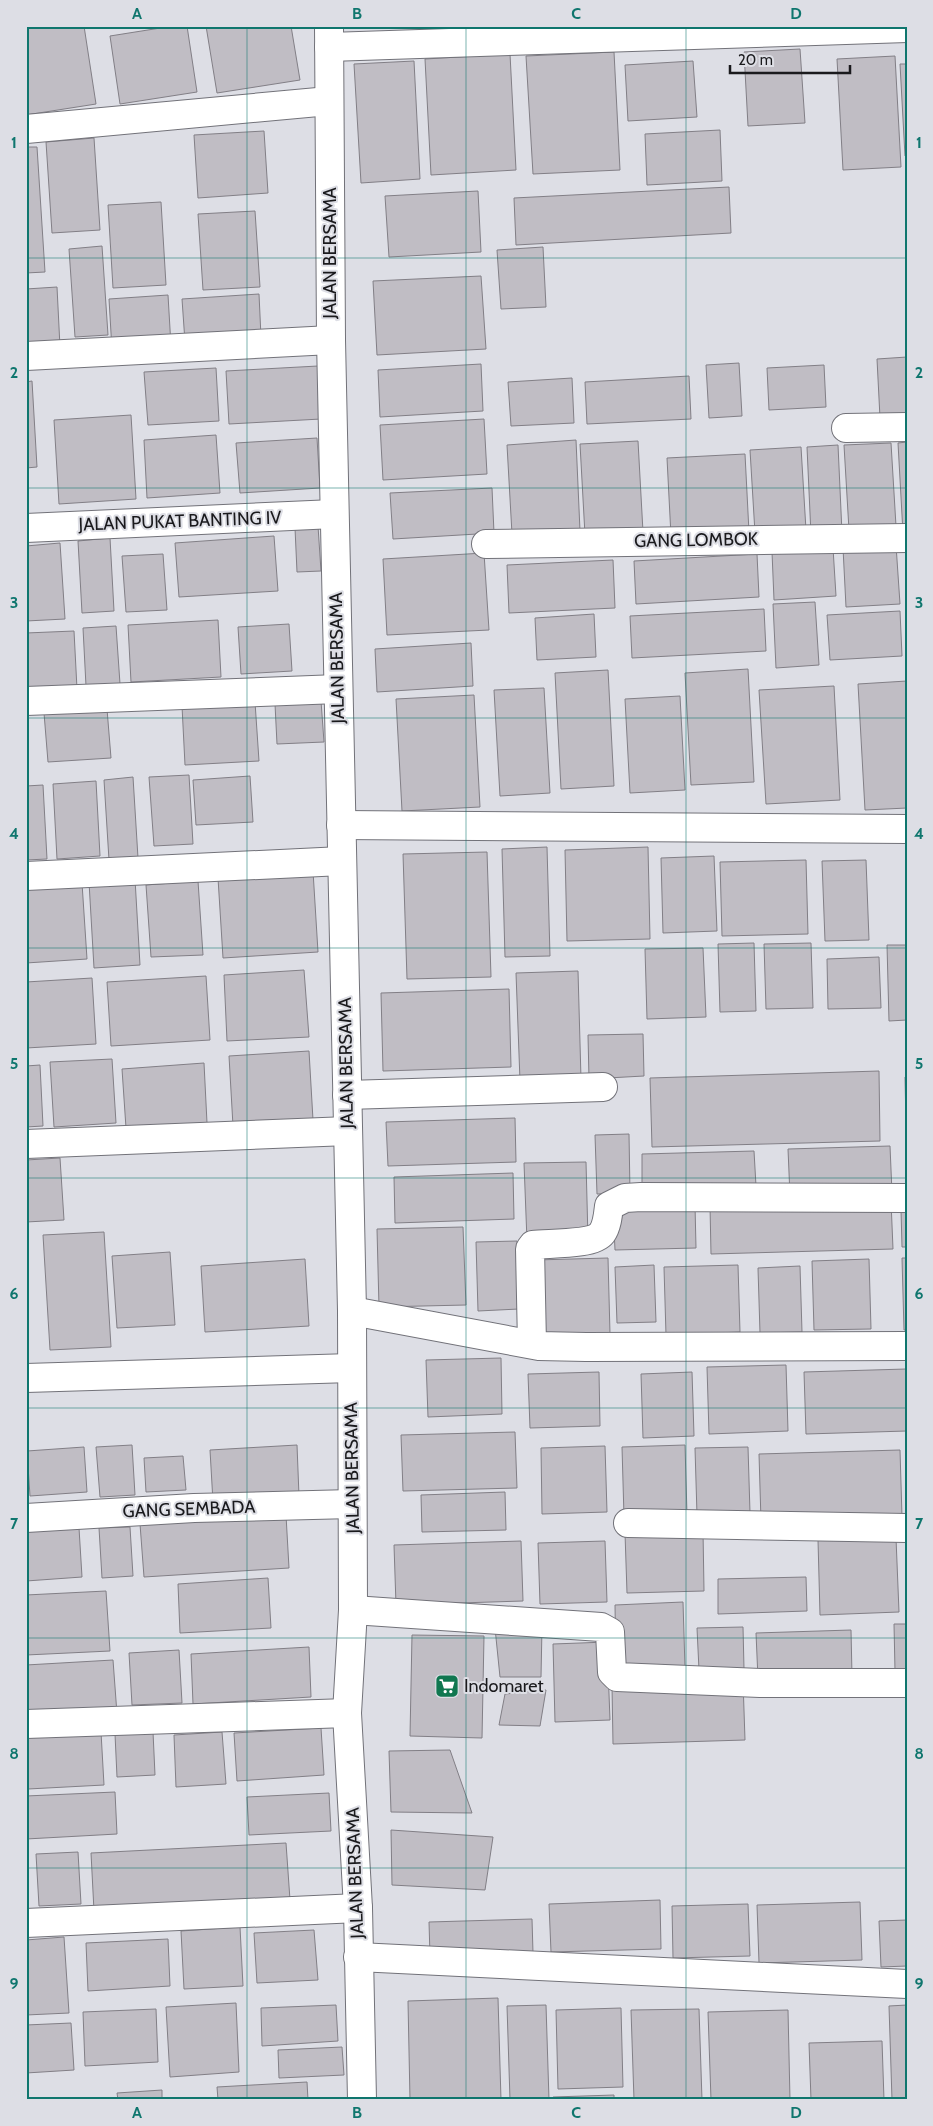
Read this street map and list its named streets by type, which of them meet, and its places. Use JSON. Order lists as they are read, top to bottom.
{
  "streets": {
    "street": [
      "JALAN BERSAMA",
      "JALAN PUKAT BANTING IV",
      "GANG LOMBOK",
      "GANG SEMBADA"
    ]
  },
  "crossings": [
    ["JALAN BERSAMA", "JALAN PUKAT BANTING IV"],
    ["JALAN BERSAMA", "GANG SEMBADA"]
  ],
  "places": {
    "supermarket": ["Indomaret"]
  },
  "scale_bar": "20 m",
  "grid": {
    "columns": [
      "A",
      "B",
      "C",
      "D"
    ],
    "rows": [
      "1",
      "2",
      "3",
      "4",
      "5",
      "6",
      "7",
      "8",
      "9"
    ]
  }
}
